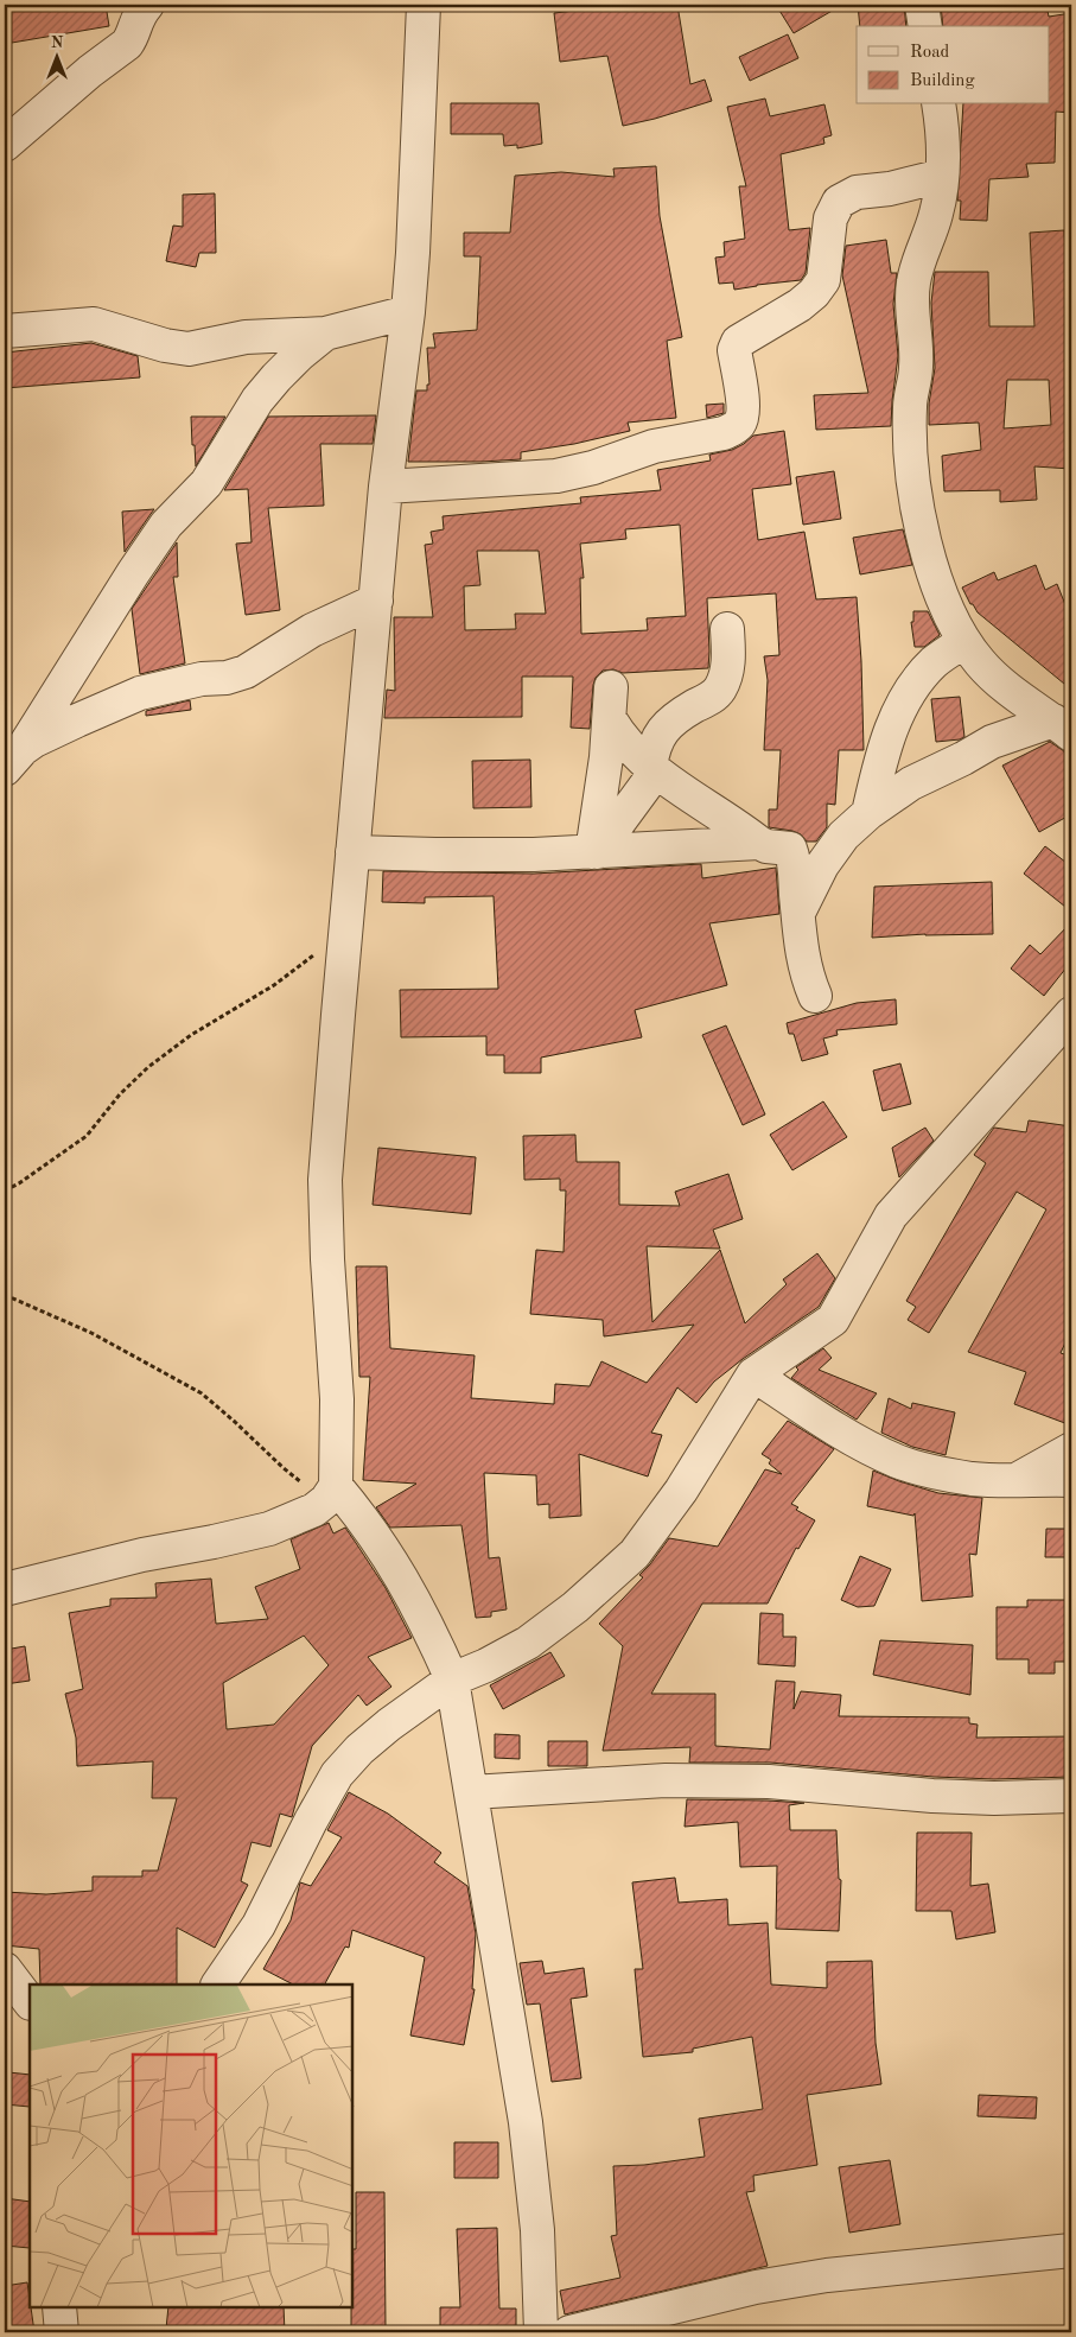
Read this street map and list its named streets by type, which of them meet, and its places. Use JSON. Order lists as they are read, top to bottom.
{
  "legend": ["Road", "Building"],
  "north": "top"
}
